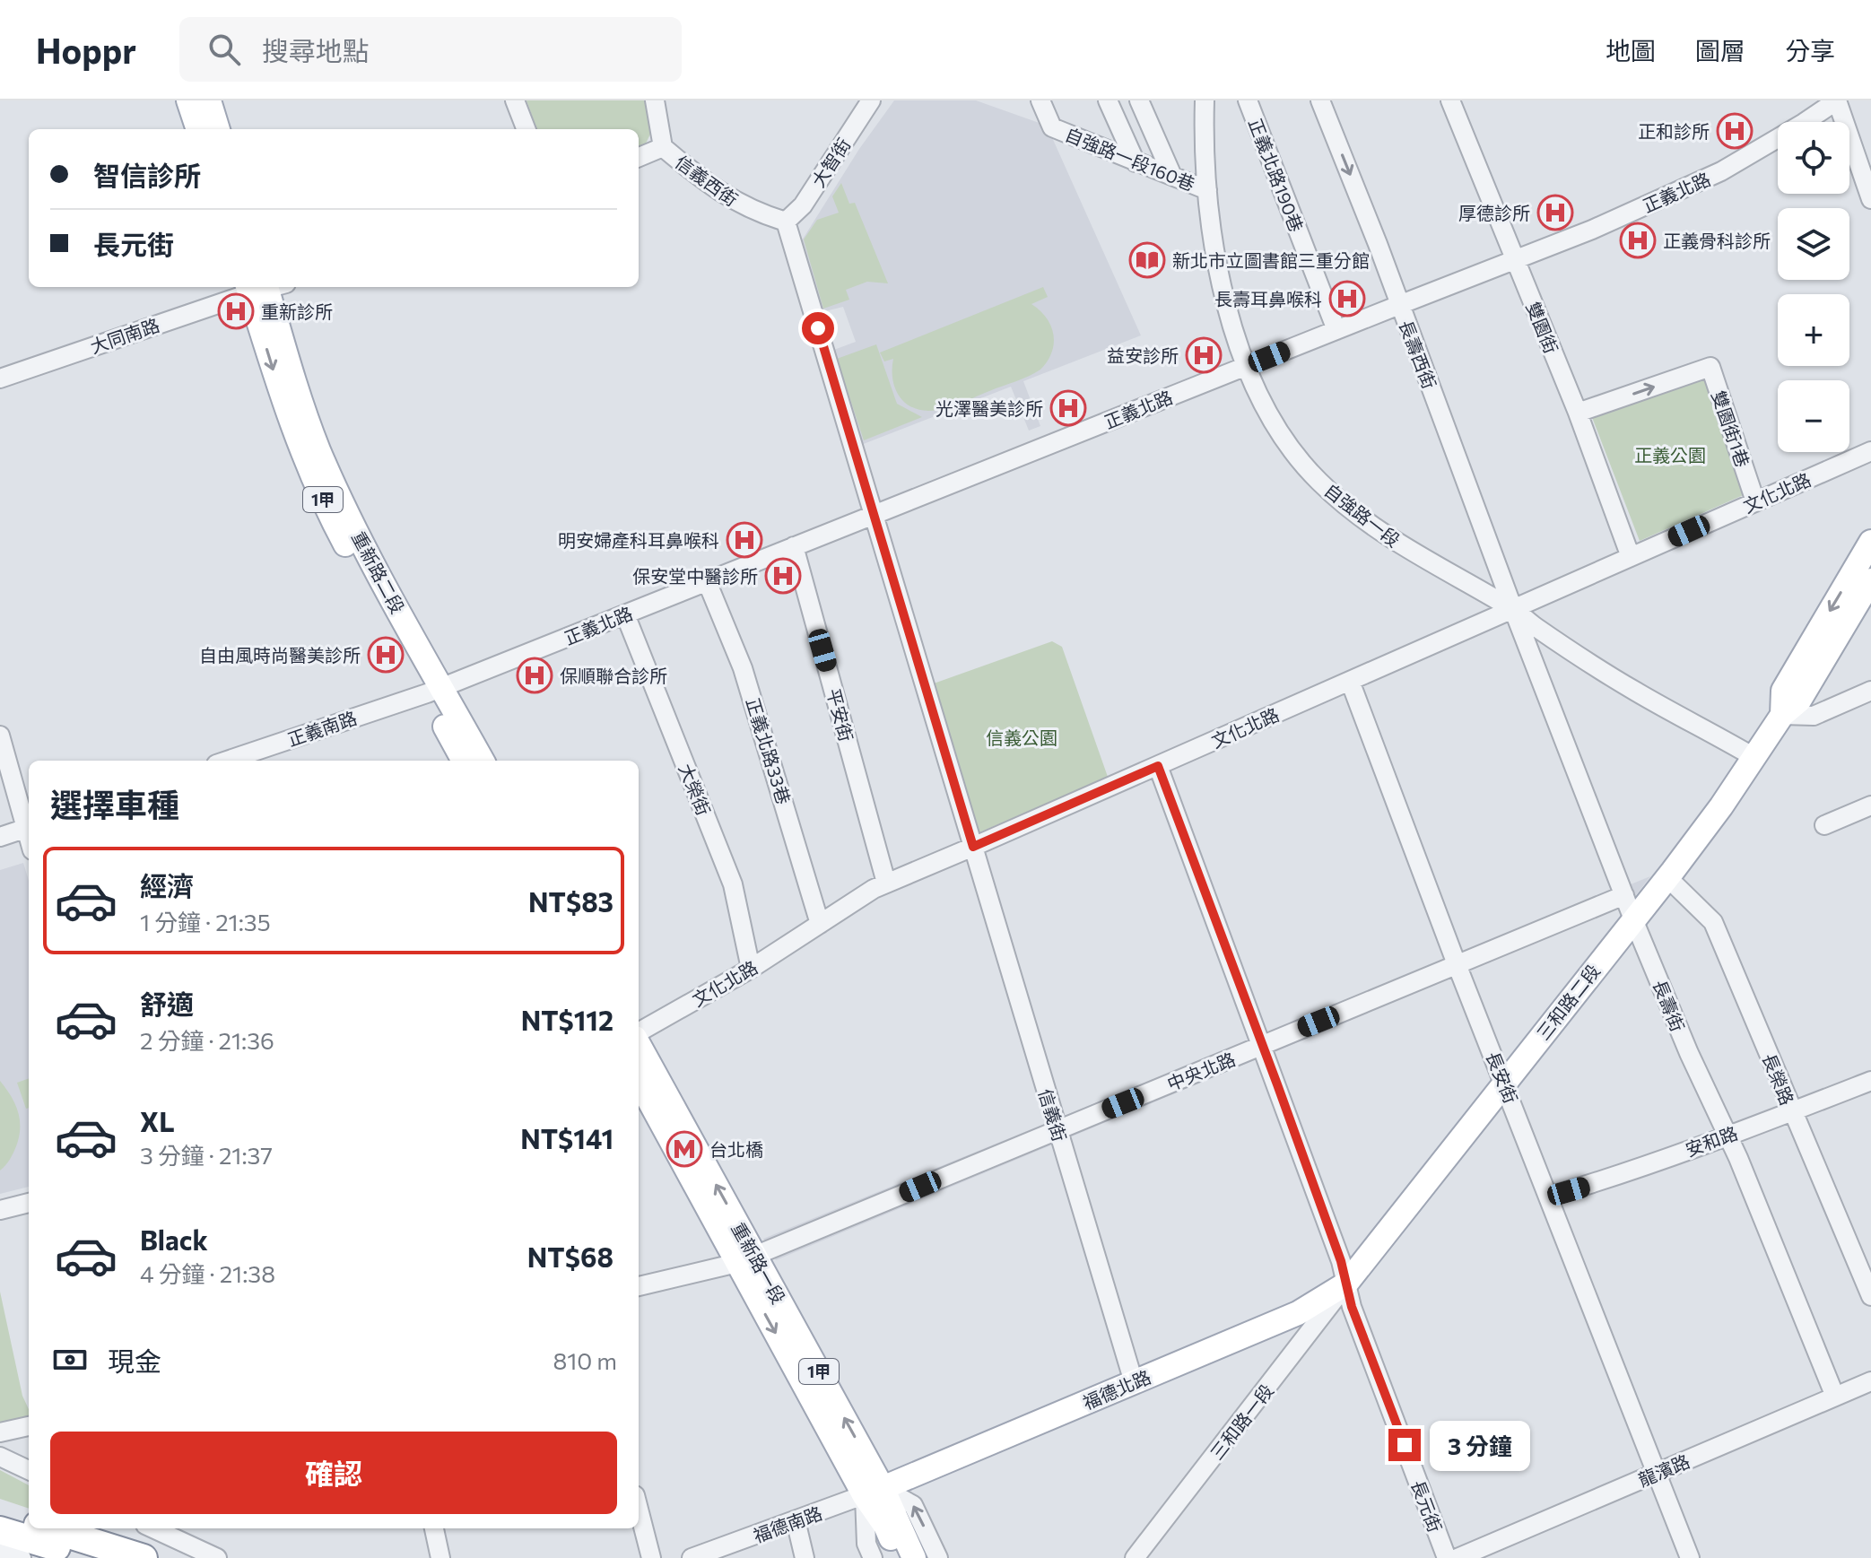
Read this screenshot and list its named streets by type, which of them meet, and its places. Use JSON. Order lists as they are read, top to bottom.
{
  "streets": {
    "main road": [
      "1甲",
      "重新路二段",
      "三和路二段",
      "重新路一段",
      "福德北路"
    ],
    "street": [
      "自強路一段160巷",
      "大智街",
      "正義北路190巷",
      "信義西街",
      "正義北路",
      "雙園街",
      "大同南路",
      "長壽西街",
      "雙園街1巷",
      "文化北路",
      "自強路一段",
      "平安街",
      "正義南路",
      "正義北路33巷",
      "大榮街",
      "長壽街",
      "中央北路",
      "長安街",
      "長榮路",
      "信義街",
      "安和路",
      "三和路一段",
      "龍濱路",
      "長元街",
      "福德南路"
    ]
  },
  "crossings": [
    ["自強路一段160巷", "自強路一段"],
    ["大智街", "信義西街"],
    ["正義北路190巷", "正義北路"],
    ["正義北路", "雙園街"],
    ["正義北路", "長壽西街"],
    ["正義北路", "自強路一段"],
    ["正義北路", "重新路二段"],
    ["正義北路", "平安街"],
    ["正義北路", "正義南路"],
    ["正義北路", "正義北路33巷"],
    ["正義北路", "大榮街"],
    ["雙園街", "雙園街1巷"],
    ["雙園街", "文化北路"],
    ["大同南路", "重新路二段"],
    ["長壽西街", "文化北路"],
    ["長壽西街", "自強路一段"],
    ["長壽西街", "長壽街"],
    ["雙園街1巷", "文化北路"],
    ["文化北路", "自強路一段"],
    ["文化北路", "平安街"],
    ["文化北路", "正義北路33巷"],
    ["文化北路", "大榮街"],
    ["文化北路", "長壽街"],
    ["文化北路", "長安街"],
    ["文化北路", "信義街"],
    ["文化北路", "長元街"],
    ["自強路一段", "三和路二段"],
    ["自強路一段", "長壽街"],
    ["重新路二段", "正義南路"],
    ["三和路二段", "長壽街"],
    ["三和路二段", "長安街"],
    ["三和路二段", "長榮路"],
    ["三和路二段", "福德北路"],
    ["三和路二段", "三和路一段"],
    ["三和路二段", "長元街"],
    ["長壽街", "中央北路"],
    ["長壽街", "安和路"],
    ["長壽街", "龍濱路"],
    ["中央北路", "長安街"],
    ["中央北路", "信義街"],
    ["中央北路", "重新路一段"],
    ["中央北路", "長元街"],
    ["長安街", "安和路"],
    ["長安街", "龍濱路"],
    ["長榮路", "安和路"],
    ["信義街", "福德北路"],
    ["重新路一段", "福德北路"],
    ["重新路一段", "福德南路"],
    ["福德北路", "三和路一段"],
    ["福德北路", "長元街"],
    ["福德北路", "福德南路"],
    ["三和路一段", "長元街"]
  ],
  "one_way": ["長壽西街"],
  "parks": ["正義公園", "信義公園"],
  "places": {
    "hospital": [
      "正和診所",
      "厚德診所",
      "正義骨科診所",
      "長壽耳鼻喉科",
      "重新診所",
      "益安診所",
      "光澤醫美診所",
      "明安婦產科耳鼻喉科",
      "保安堂中醫診所",
      "自由風時尚醫美診所",
      "保順聯合診所"
    ],
    "library": ["新北市立圖書館三重分館"],
    "metro station": ["台北橋"]
  },
  "page": {
    "header": "Hoppr",
    "search": "搜尋地點",
    "nav": ["地圖", "圖層", "分享"],
    "map_buttons": ["+", "−"],
    "banner": ["智信診所", "長元街"],
    "heading": "選擇車種",
    "list": [
      {
        "name": "經濟",
        "note": "1 分鐘 · 21:35",
        "value": "NT$83"
      },
      {
        "name": "舒適",
        "note": "2 分鐘 · 21:36",
        "value": "NT$112"
      },
      {
        "name": "XL",
        "note": "3 分鐘 · 21:37",
        "value": "NT$141"
      },
      {
        "name": "Black",
        "note": "4 分鐘 · 21:38",
        "value": "NT$68"
      }
    ],
    "pay": ["現金", "810 m"],
    "buttons": "確認",
    "bubble": "3 分鐘"
  }
}
